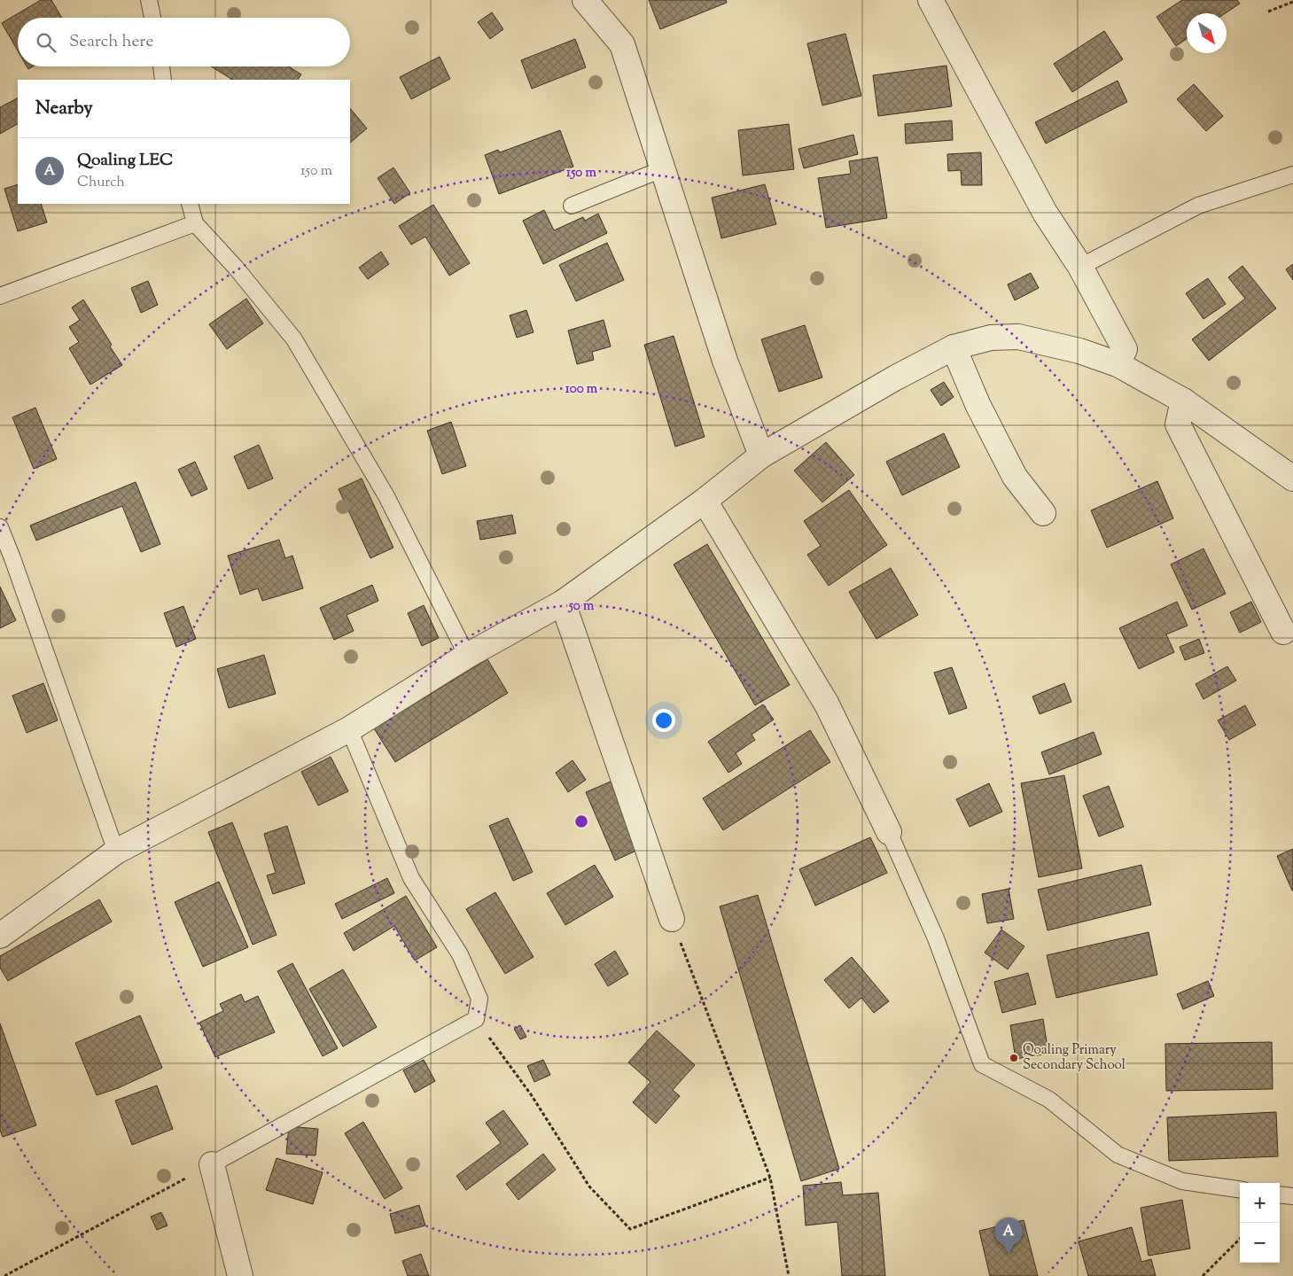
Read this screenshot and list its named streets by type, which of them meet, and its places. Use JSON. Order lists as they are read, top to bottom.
{
  "places": ["Qoaling Primary Secondary School"],
  "north": "bottom right",
  "page": {
    "search": "Search here",
    "heading": "Nearby",
    "list": [
      {
        "mark": "A",
        "name": "Qoaling LEC",
        "note": "Church",
        "value": "150 m"
      }
    ],
    "map_buttons": ["+", "−"],
    "pins": "A"
  },
  "rings": ["150 m", "100 m", "50 m"]
}
